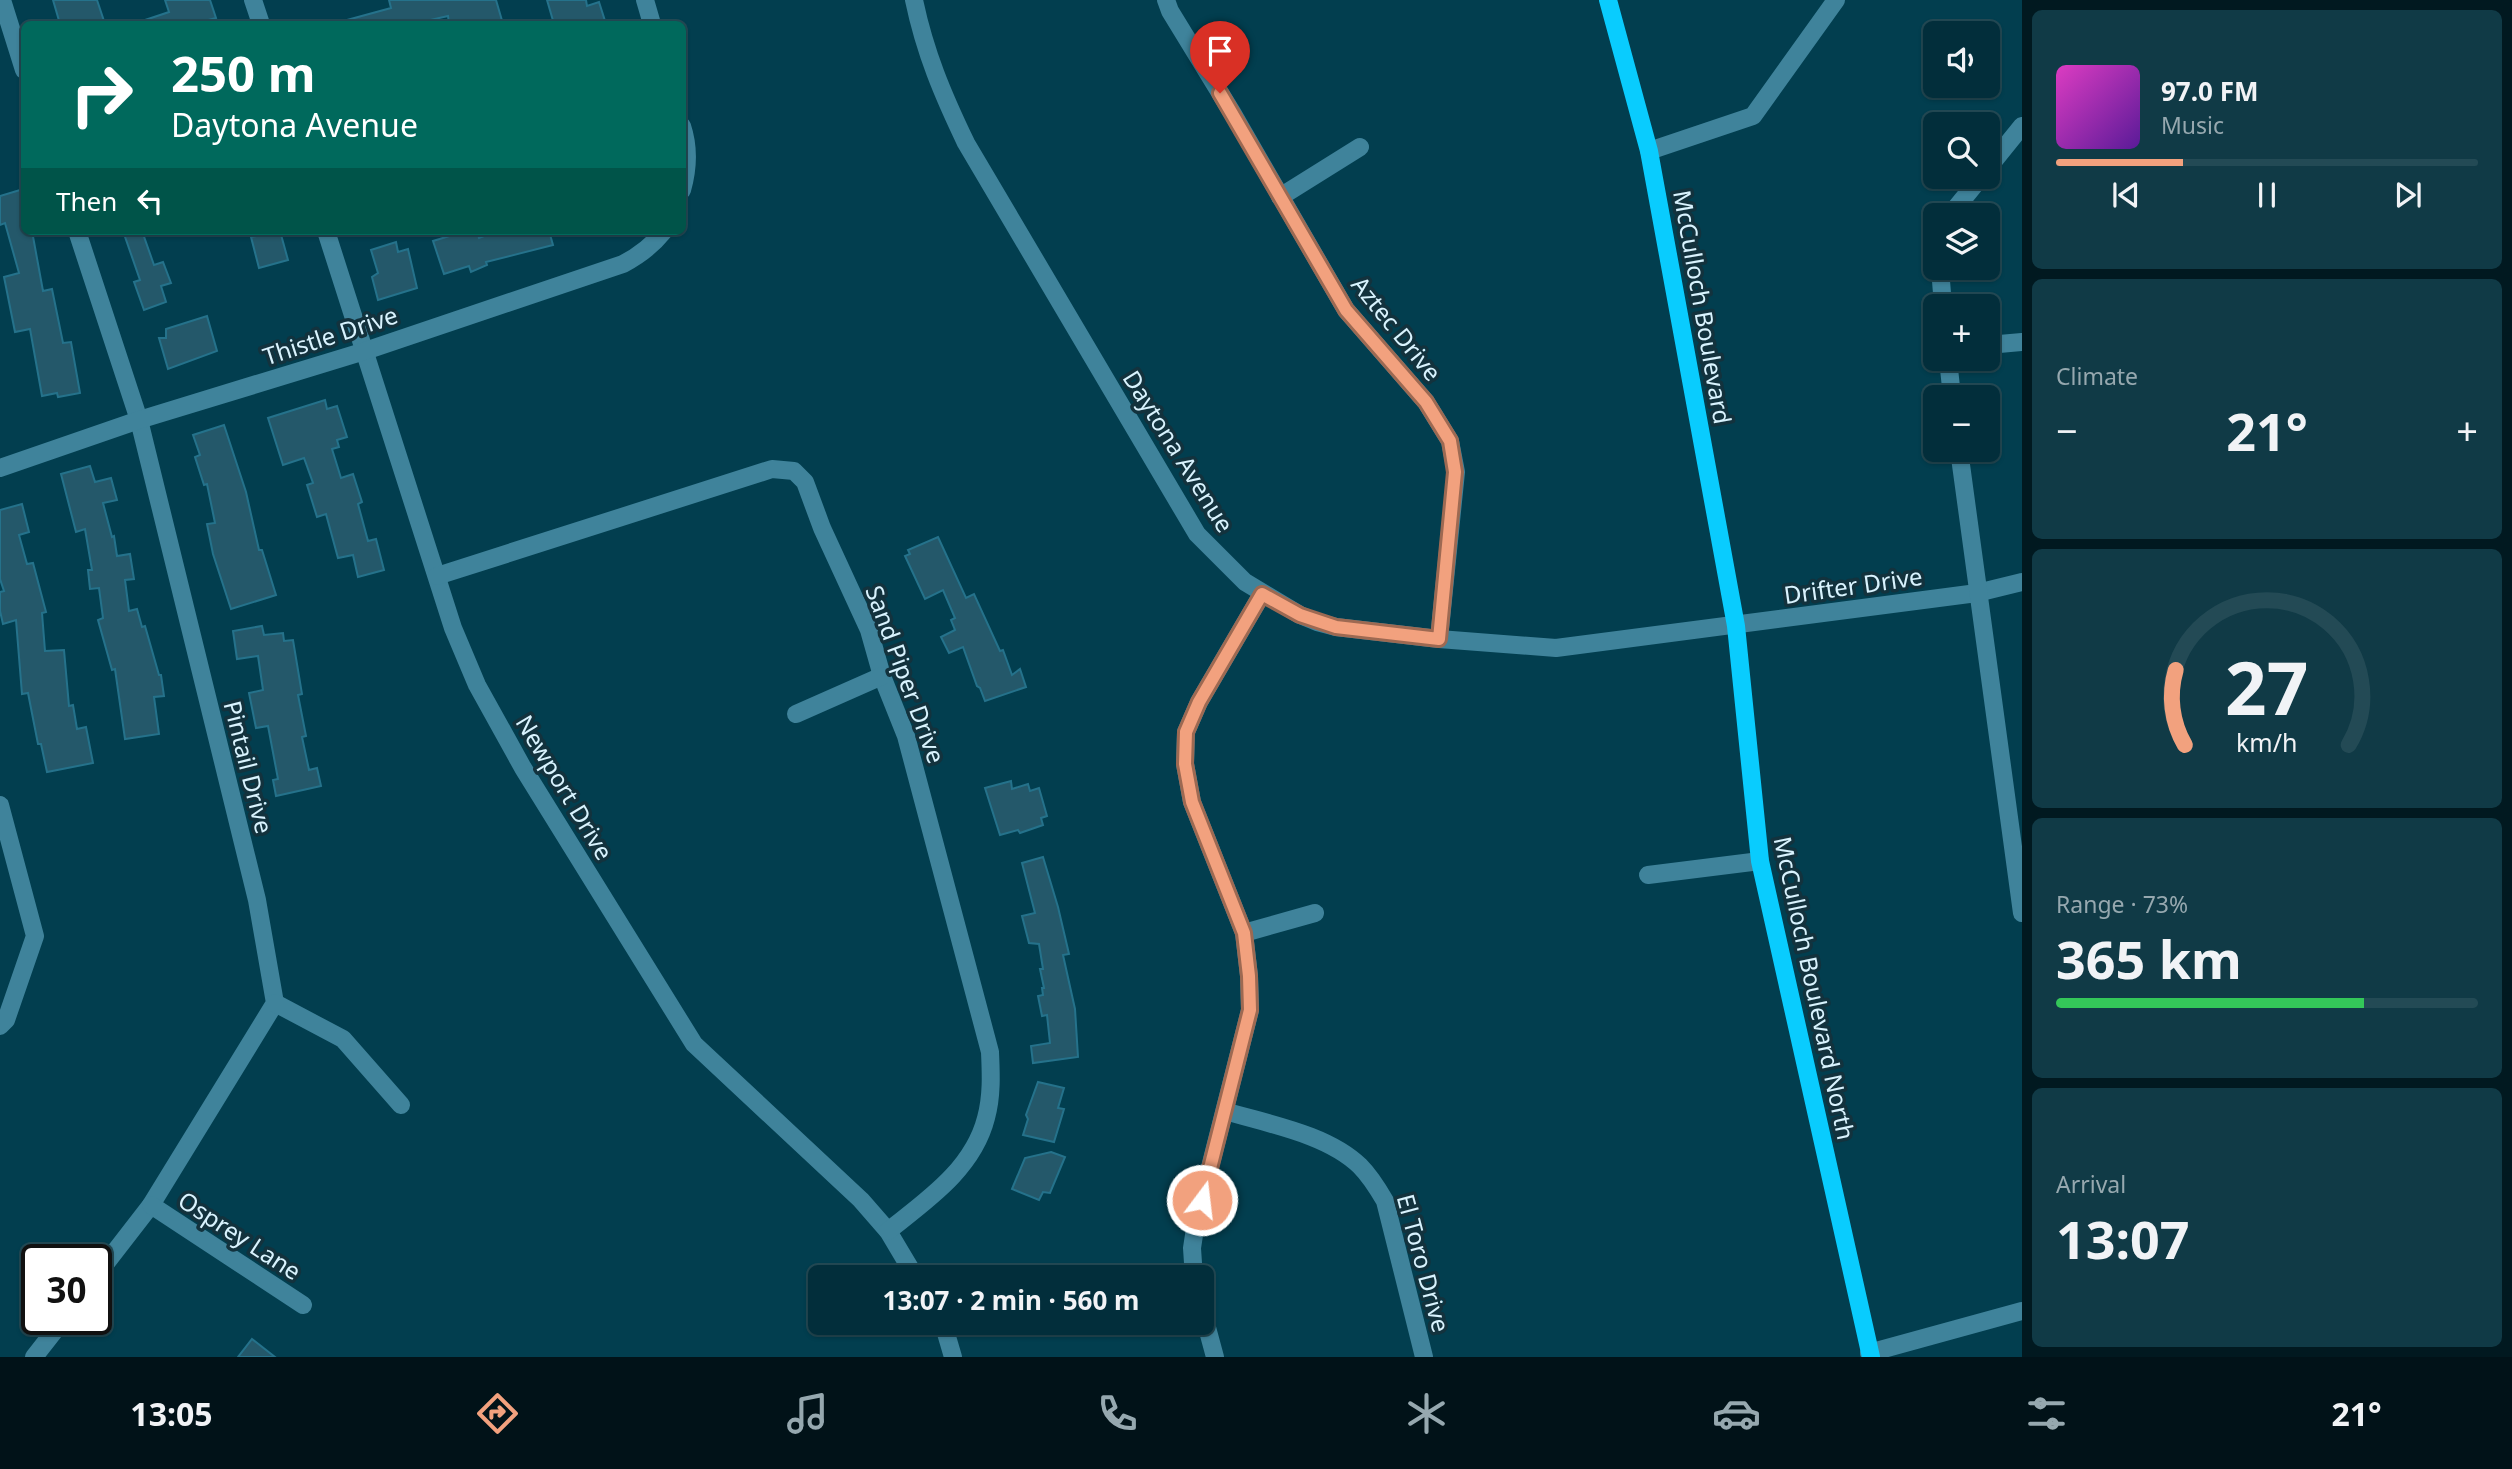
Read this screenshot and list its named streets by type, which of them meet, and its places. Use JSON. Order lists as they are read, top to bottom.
{
  "streets": {
    "main road": ["McCulloch Boulevard", "McCulloch Boulevard North"],
    "street": [
      "Aztec Drive",
      "Thistle Drive",
      "Daytona Avenue",
      "Drifter Drive",
      "Sand Piper Drive",
      "Pintail Drive",
      "Newport Drive",
      "Osprey Lane",
      "El Toro Drive"
    ]
  },
  "crossings": [
    ["McCulloch Boulevard", "Daytona Avenue"],
    ["McCulloch Boulevard", "Drifter Drive"],
    ["McCulloch Boulevard", "McCulloch Boulevard North"],
    ["Aztec Drive", "Daytona Avenue"],
    ["Thistle Drive", "Pintail Drive"],
    ["Thistle Drive", "Newport Drive"],
    ["Daytona Avenue", "Drifter Drive"],
    ["Daytona Avenue", "McCulloch Boulevard North"],
    ["Drifter Drive", "McCulloch Boulevard North"],
    ["Sand Piper Drive", "Newport Drive"]
  ],
  "page": {
    "map_buttons": ["+", "−"],
    "turn": ["250 m", "Daytona Avenue"],
    "song": ["97.0 FM", "Music"],
    "then": "Then",
    "tile": [
      "Climate",
      ["Range · 73%", "365 km"],
      ["Arrival", "13:07"]
    ],
    "heat": ["−", "21°", "+"],
    "limit": "30",
    "trip": "13:07 · 2 min · 560 m",
    "tabs": ["13:05", "21°"],
    "gauge": ["27", "km/h"]
  }
}
